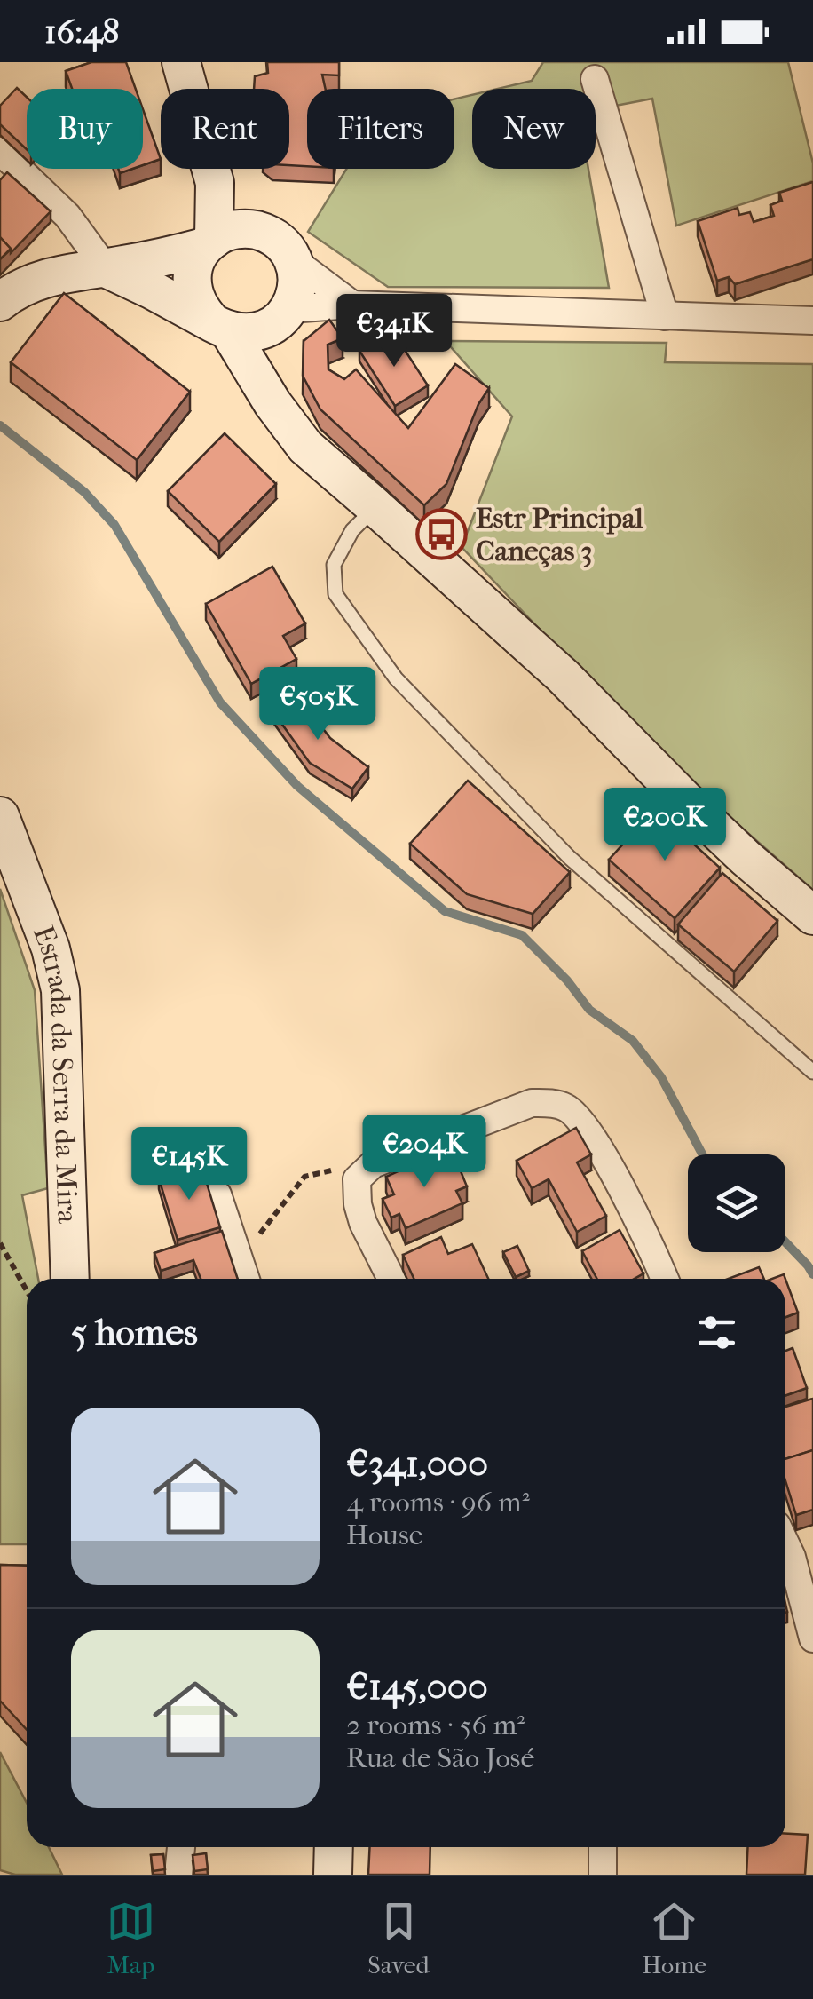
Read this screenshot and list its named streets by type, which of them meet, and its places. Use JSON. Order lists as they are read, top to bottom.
{
  "streets": {
    "main road": ["Estrada da Serra da Mira"]
  },
  "places": {
    "bus stop": ["Estr Principal Caneças 3"]
  },
  "page": {
    "status": "16:48",
    "chip": [
      "Buy",
      "Rent",
      "Filters",
      "New"
    ],
    "price": [
      "€341K",
      "€505K",
      "€200K",
      "€204K",
      "€145K"
    ],
    "heading": "5 homes",
    "list": [
      {
        "name": "€341,000",
        "note": "4 rooms · 96 m² · House"
      },
      {
        "name": "€145,000",
        "note": "2 rooms · 56 m² · Rua de São José"
      }
    ],
    "tabs": ["Map", "Saved", "Home"]
  }
}
